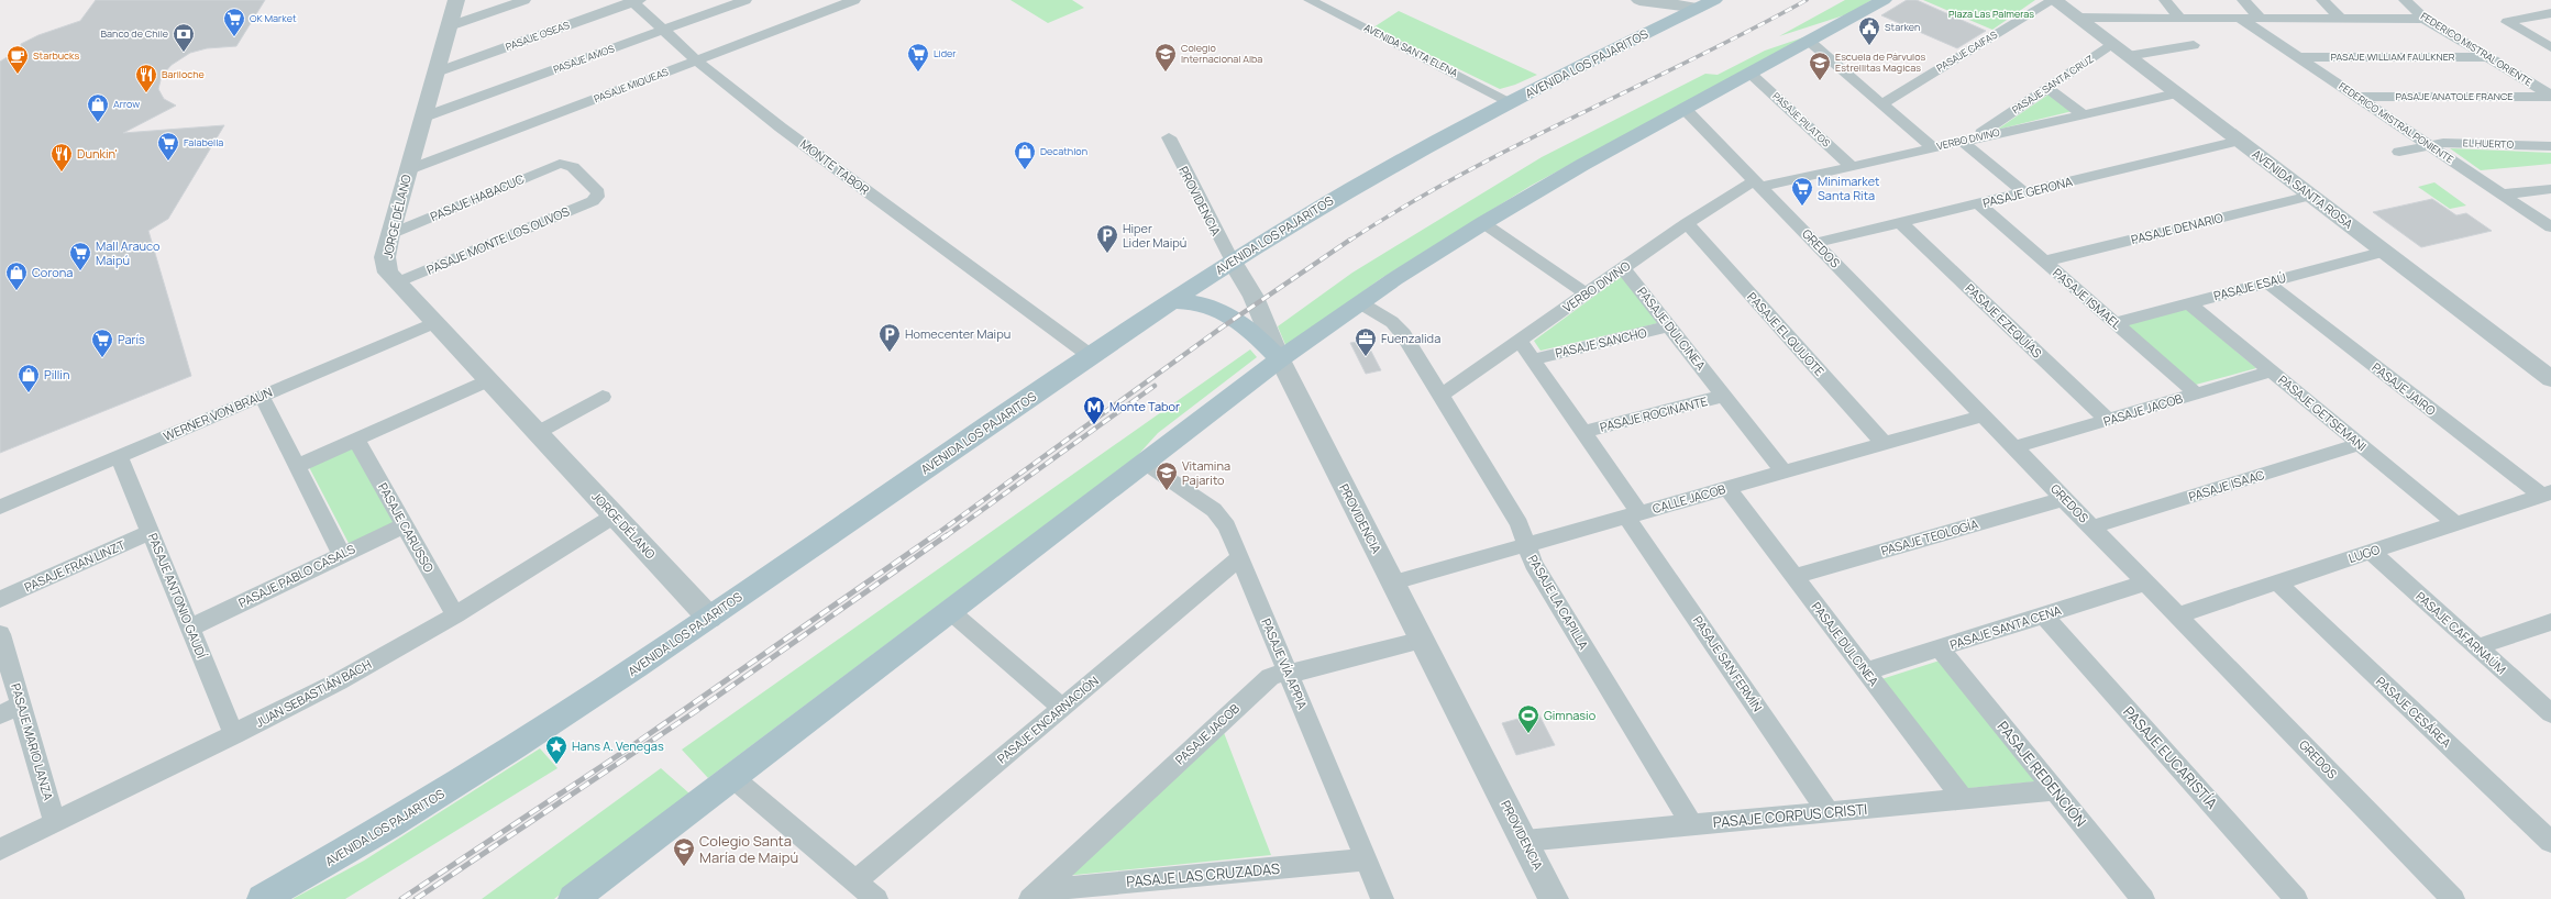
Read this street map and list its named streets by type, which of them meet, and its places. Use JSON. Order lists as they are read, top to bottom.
{
  "streets": {
    "main road": ["AVENIDA LOS PAJARITOS"],
    "street": [
      "PASAJE OSEAS",
      "FEDERICO MISTRAL ORIENTE",
      "AVENIDA SANTA ELENA",
      "PASAJE CAIFAS",
      "PASAJE WILLIAM FAULKNER",
      "PASAJE AMOS",
      "PASAJE SANTA CRUZ",
      "PASAJE MIQUEAS",
      "PASAJE ANATOLE FRANCE",
      "PASAJE PILATOS",
      "FEDERICO MISTRAL PONIENTE",
      "VERBO DIVINO",
      "EL HUERTO",
      "MONTE TABOR",
      "AVENIDA SANTA ROSA",
      "PASAJE GERONA",
      "PASAJE HABACUC",
      "PROVIDENCIA",
      "JORGE DÉLANO",
      "PASAJE DENARIO",
      "PASAJE MONTE LOS OLIVOS",
      "GREDOS",
      "PASAJE ESAÚ",
      "PASAJE ISMAEL",
      "PASAJE EZEQUÍAS",
      "PASAJE DULCINEA",
      "PASAJE EL QUIJOTE",
      "PASAJE SANCHO",
      "PASAJE JAIRO",
      "PASAJE JACOB",
      "PASAJE GETSEMANI",
      "WERNER VON BRAUN",
      "PASAJE ROCINANTE",
      "PASAJE ISAAC",
      "CALLE JACOB",
      "PASAJE CARUSSO",
      "PASAJE TEOLOGÍA",
      "LUGO",
      "PASAJE FRAN LINZT",
      "PASAJE PABLO CASALS",
      "PASAJE ANTONIO GAUDÍ",
      "PASAJE LA CAPILLA",
      "PASAJE SANTA CENA",
      "PASAJE CAFARNAÚM",
      "PASAJE VÍA APPIA",
      "PASAJE SAN FERMÍN",
      "JUAN SEBASTIÁN BACH",
      "PASAJE CESÁREA",
      "PASAJE ENCARNACIÓN",
      "PASAJE MARIO LANZA",
      "PASAJE EUCARISTÍA",
      "PASAJE REDENCIÓN",
      "PASAJE CORPUS CRISTI",
      "PASAJE LAS CRUZADAS"
    ]
  },
  "crossings": [
    ["PASAJE OSEAS", "MONTE TABOR"],
    ["PASAJE OSEAS", "JORGE DÉLANO"],
    ["FEDERICO MISTRAL ORIENTE", "PASAJE WILLIAM FAULKNER"],
    ["FEDERICO MISTRAL ORIENTE", "PASAJE ANATOLE FRANCE"],
    ["AVENIDA SANTA ELENA", "AVENIDA LOS PAJARITOS"],
    ["PASAJE CAIFAS", "AVENIDA SANTA ROSA"],
    ["PASAJE WILLIAM FAULKNER", "FEDERICO MISTRAL PONIENTE"],
    ["PASAJE AMOS", "MONTE TABOR"],
    ["PASAJE AMOS", "JORGE DÉLANO"],
    ["AVENIDA LOS PAJARITOS", "MONTE TABOR"],
    ["AVENIDA LOS PAJARITOS", "PROVIDENCIA"],
    ["AVENIDA LOS PAJARITOS", "JORGE DÉLANO"],
    ["PASAJE SANTA CRUZ", "VERBO DIVINO"],
    ["PASAJE SANTA CRUZ", "AVENIDA SANTA ROSA"],
    ["PASAJE MIQUEAS", "MONTE TABOR"],
    ["PASAJE MIQUEAS", "JORGE DÉLANO"],
    ["PASAJE ANATOLE FRANCE", "FEDERICO MISTRAL PONIENTE"],
    ["PASAJE PILATOS", "VERBO DIVINO"],
    ["FEDERICO MISTRAL PONIENTE", "EL HUERTO"],
    ["VERBO DIVINO", "AVENIDA SANTA ROSA"],
    ["VERBO DIVINO", "GREDOS"],
    ["VERBO DIVINO", "PASAJE DULCINEA"],
    ["VERBO DIVINO", "PASAJE EL QUIJOTE"],
    ["VERBO DIVINO", "PASAJE LA CAPILLA"],
    ["VERBO DIVINO", "PASAJE SAN FERMÍN"],
    ["AVENIDA SANTA ROSA", "PASAJE GERONA"],
    ["AVENIDA SANTA ROSA", "PASAJE DENARIO"],
    ["AVENIDA SANTA ROSA", "PASAJE ESAÚ"],
    ["PASAJE GERONA", "GREDOS"],
    ["PASAJE GERONA", "PASAJE ISMAEL"],
    ["PASAJE GERONA", "PASAJE EZEQUÍAS"],
    ["PASAJE HABACUC", "JORGE DÉLANO"],
    ["PASAJE HABACUC", "PASAJE MONTE LOS OLIVOS"],
    ["PROVIDENCIA", "PASAJE JACOB"],
    ["PROVIDENCIA", "CALLE JACOB"],
    ["PROVIDENCIA", "PASAJE CORPUS CRISTI"],
    ["JORGE DÉLANO", "PASAJE MONTE LOS OLIVOS"],
    ["JORGE DÉLANO", "WERNER VON BRAUN"],
    ["JORGE DÉLANO", "JUAN SEBASTIÁN BACH"],
    ["PASAJE DENARIO", "PASAJE ISMAEL"],
    ["GREDOS", "PASAJE JACOB"],
    ["GREDOS", "PASAJE ISAAC"],
    ["GREDOS", "CALLE JACOB"],
    ["GREDOS", "PASAJE TEOLOGÍA"],
    ["GREDOS", "LUGO"],
    ["GREDOS", "PASAJE SANTA CENA"],
    ["PASAJE ESAÚ", "PASAJE ISMAEL"],
    ["PASAJE ESAÚ", "PASAJE JAIRO"],
    ["PASAJE ESAÚ", "PASAJE GETSEMANI"],
    ["PASAJE ISMAEL", "PASAJE JACOB"],
    ["PASAJE EZEQUÍAS", "PASAJE JACOB"],
    ["PASAJE DULCINEA", "PASAJE SANCHO"],
    ["PASAJE DULCINEA", "PASAJE ROCINANTE"],
    ["PASAJE DULCINEA", "CALLE JACOB"],
    ["PASAJE DULCINEA", "PASAJE TEOLOGÍA"],
    ["PASAJE DULCINEA", "PASAJE SANTA CENA"],
    ["PASAJE DULCINEA", "PASAJE CORPUS CRISTI"],
    ["PASAJE EL QUIJOTE", "CALLE JACOB"],
    ["PASAJE SANCHO", "PASAJE SAN FERMÍN"],
    ["PASAJE JAIRO", "LUGO"],
    ["PASAJE JACOB", "PASAJE GETSEMANI"],
    ["PASAJE JACOB", "PASAJE VÍA APPIA"],
    ["PASAJE JACOB", "PASAJE LAS CRUZADAS"],
    ["PASAJE GETSEMANI", "PASAJE ISAAC"],
    ["PASAJE GETSEMANI", "LUGO"],
    ["WERNER VON BRAUN", "PASAJE ANTONIO GAUDÍ"],
    ["PASAJE ROCINANTE", "PASAJE SAN FERMÍN"],
    ["CALLE JACOB", "PASAJE LA CAPILLA"],
    ["CALLE JACOB", "PASAJE SAN FERMÍN"],
    ["PASAJE CARUSSO", "PASAJE PABLO CASALS"],
    ["PASAJE CARUSSO", "JUAN SEBASTIÁN BACH"],
    ["LUGO", "PASAJE CAFARNAÚM"],
    ["LUGO", "PASAJE CESÁREA"],
    ["PASAJE FRAN LINZT", "PASAJE ANTONIO GAUDÍ"],
    ["PASAJE PABLO CASALS", "PASAJE ANTONIO GAUDÍ"],
    ["PASAJE ANTONIO GAUDÍ", "JUAN SEBASTIÁN BACH"],
    ["PASAJE LA CAPILLA", "PASAJE CORPUS CRISTI"],
    ["PASAJE SANTA CENA", "PASAJE EUCARISTÍA"],
    ["PASAJE SANTA CENA", "PASAJE REDENCIÓN"],
    ["PASAJE VÍA APPIA", "PASAJE ENCARNACIÓN"],
    ["PASAJE VÍA APPIA", "PASAJE LAS CRUZADAS"],
    ["PASAJE SAN FERMÍN", "PASAJE CORPUS CRISTI"],
    ["JUAN SEBASTIÁN BACH", "PASAJE MARIO LANZA"],
    ["PASAJE REDENCIÓN", "PASAJE CORPUS CRISTI"]
  ],
  "parks": ["Plaza Las Palmeras"],
  "places": {
    "supermarket": [
      "OK Market",
      "Lider",
      "Falabella",
      "Minimarket Santa Rita",
      "Mall Arauco Maipú",
      "París"
    ],
    "public building": ["Starken"],
    "bank": ["Banco de Chile"],
    "school or university": [
      "Colegio Internacional Alba",
      "Escuela de Párvulos Estrellitas Magicas",
      "Vitamina Pajarito",
      "Colegio Santa María de Maipú"
    ],
    "cafe": ["Starbucks"],
    "restaurant": ["Bariloche", "Dunkin'"],
    "shop": [
      "Arrow",
      "Decathlon",
      "Corona",
      "Pillin"
    ],
    "parking": ["Hiper Lider Maipú", "Homecenter Maipu"],
    "office": ["Fuenzalida"],
    "metro station": ["Monte Tabor"],
    "sports": ["Gimnasio"],
    "place": ["Hans A. Venegas"]
  }
}
